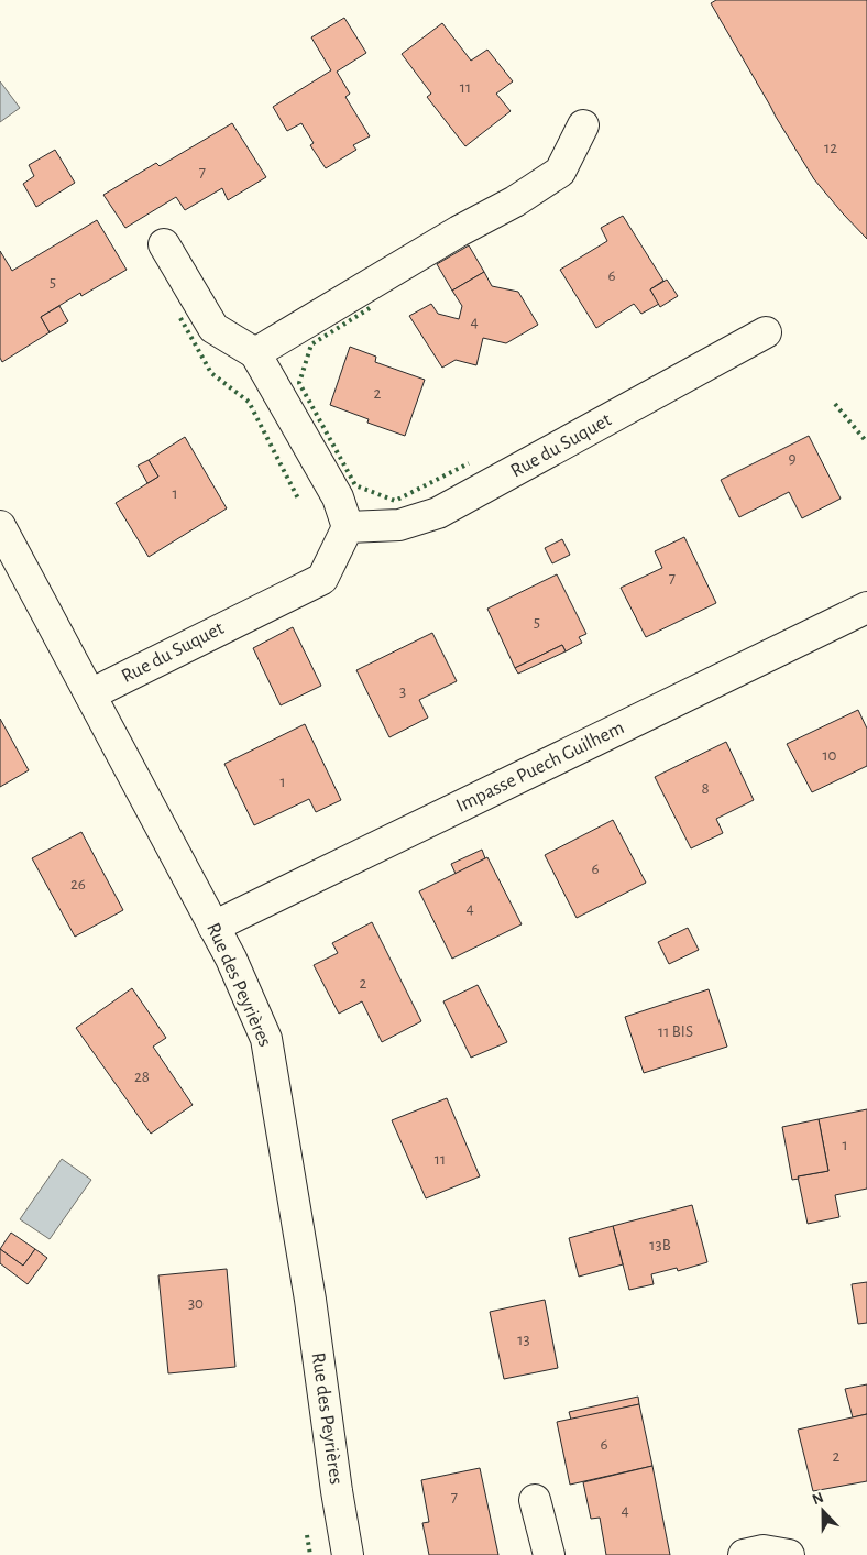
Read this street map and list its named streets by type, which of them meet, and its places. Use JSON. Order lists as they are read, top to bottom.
{
  "streets": {
    "street": ["Rue du Suquet", "Impasse Puech Guilhem", "Rue des Peyrières"]
  },
  "crossings": [
    ["Rue du Suquet", "Rue des Peyrières"],
    ["Impasse Puech Guilhem", "Rue des Peyrières"]
  ],
  "house_numbers": [
    "11",
    "12",
    "7",
    "6",
    "5",
    "4",
    "2",
    "9",
    "1",
    "7",
    "5",
    "3",
    "10",
    "1",
    "8",
    "6",
    "26",
    "4",
    "2",
    "11 BIS",
    "28",
    "1",
    "11",
    "13B",
    "30",
    "13",
    "6",
    "2",
    "7",
    "4"
  ],
  "north": "top"
}
